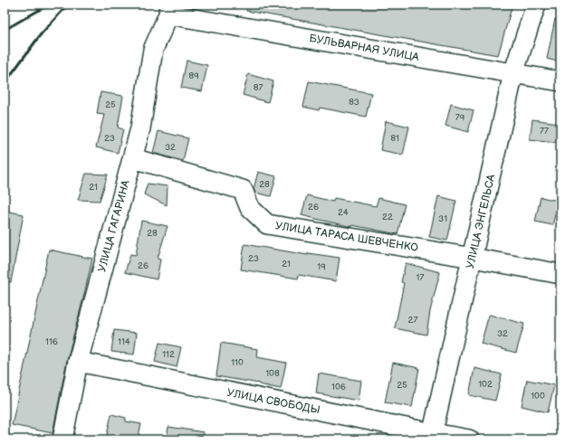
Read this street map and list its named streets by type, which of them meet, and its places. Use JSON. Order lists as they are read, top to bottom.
{
  "streets": {
    "street": [
      "БУЛЬВАРНАЯ УЛИЦА",
      "УЛИЦА ЭНГЕЛЬСА",
      "УЛИЦА ГАГАРИНА",
      "УЛИЦА ТАРАСА ШЕВЧЕНКО",
      "УЛИЦА СВОБОДЫ"
    ]
  },
  "crossings": [
    ["БУЛЬВАРНАЯ УЛИЦА", "УЛИЦА ЭНГЕЛЬСА"],
    ["БУЛЬВАРНАЯ УЛИЦА", "УЛИЦА ГАГАРИНА"],
    ["УЛИЦА ЭНГЕЛЬСА", "УЛИЦА ТАРАСА ШЕВЧЕНКО"],
    ["УЛИЦА ЭНГЕЛЬСА", "УЛИЦА СВОБОДЫ"],
    ["УЛИЦА ГАГАРИНА", "УЛИЦА ТАРАСА ШЕВЧЕНКО"],
    ["УЛИЦА ГАГАРИНА", "УЛИЦА СВОБОДЫ"]
  ],
  "house_numbers": [
    "89",
    "87",
    "83",
    "25",
    "79",
    "77",
    "23",
    "81",
    "32",
    "28",
    "21",
    "26",
    "24",
    "22",
    "31",
    "28",
    "23",
    "21",
    "26",
    "19",
    "17",
    "27",
    "32",
    "116",
    "114",
    "112",
    "110",
    "108",
    "102",
    "25",
    "106",
    "100"
  ]
}
